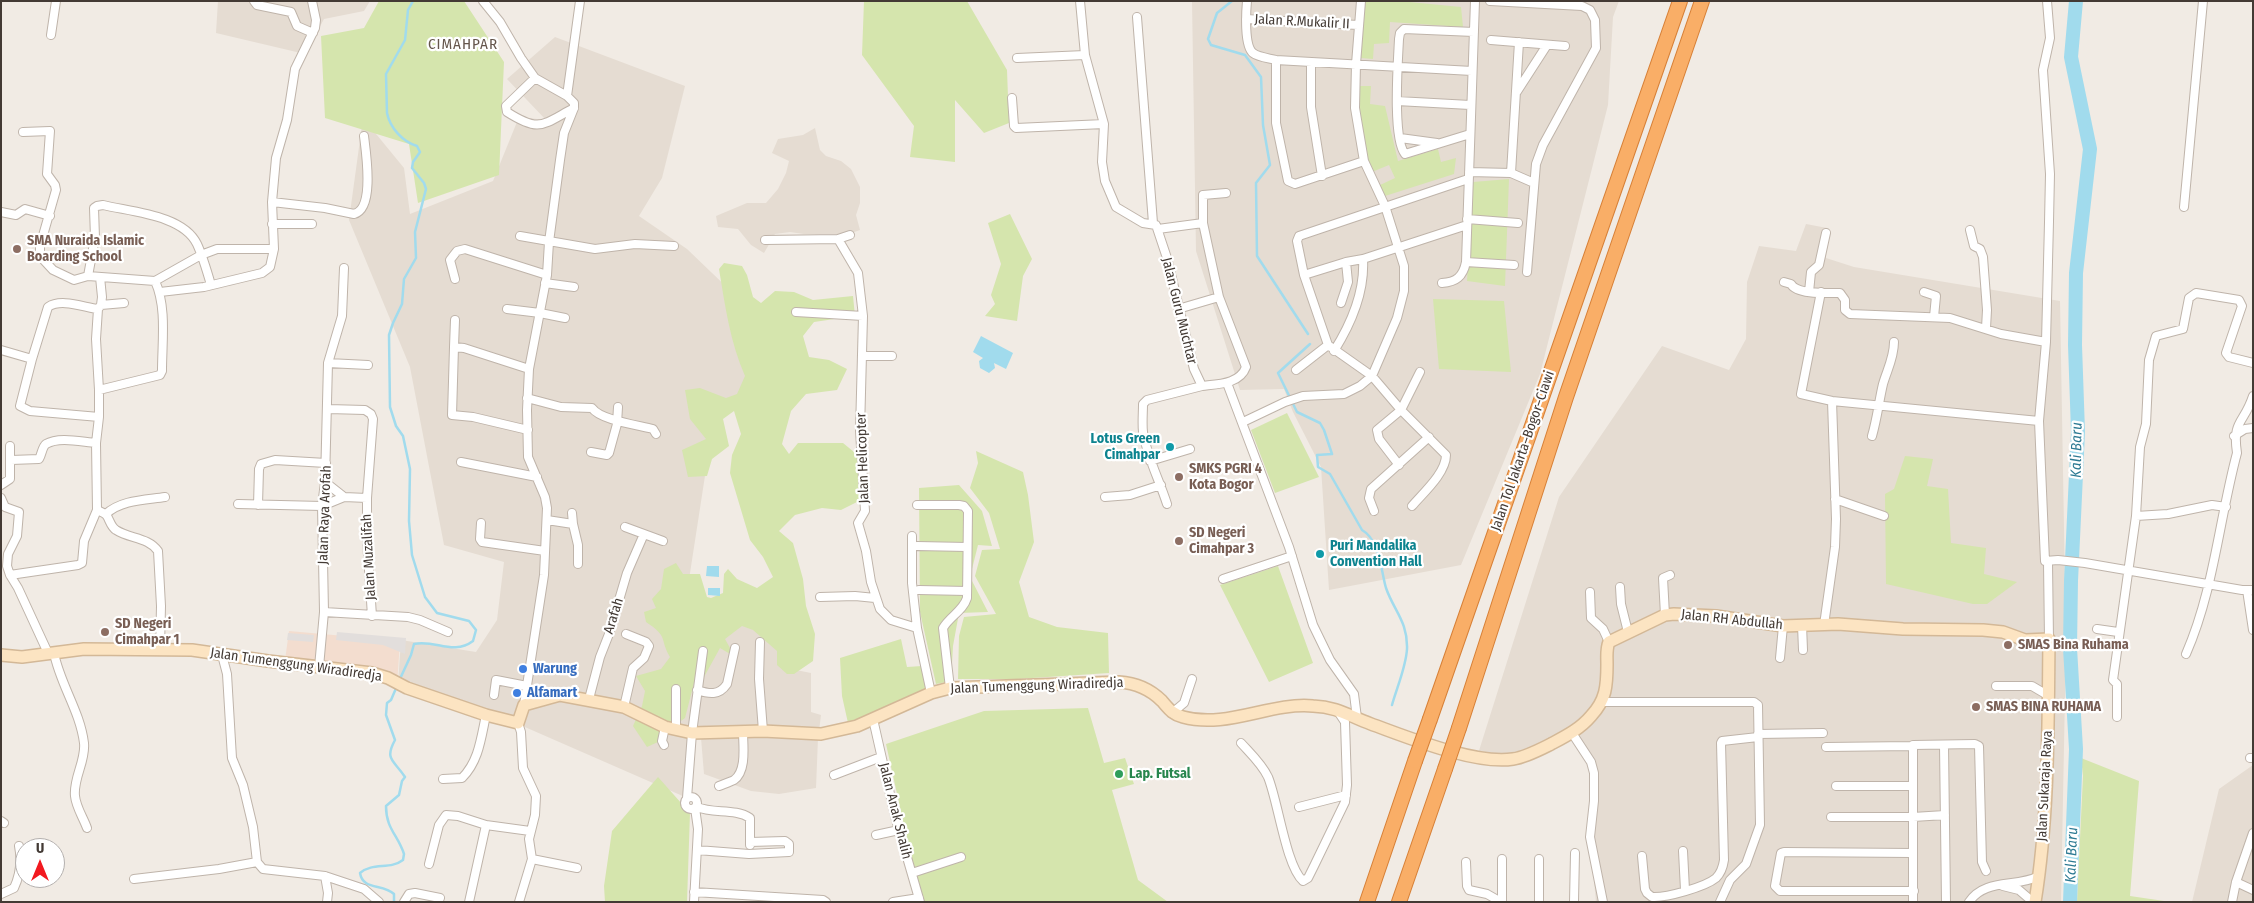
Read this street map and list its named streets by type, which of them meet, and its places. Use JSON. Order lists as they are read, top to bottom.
{
  "streets": {
    "highway": ["Jalan Tol Jakarta–Bogor–Ciawi"],
    "street": [
      "Jalan R.Mukalir II",
      "Jalan Guru Muchtar",
      "Jalan Helicopter",
      "Jalan Raya Arofah",
      "Jalan Muzalifah",
      "Arafah",
      "Jalan RH Abdullah",
      "Jalan Tumenggung Wiradiredja",
      "Jalan Sukaraja Raya",
      "Jalan Anak Shalih"
    ]
  },
  "crossings": [
    ["Jalan Raya Arofah", "Jalan Muzalifah"],
    ["Jalan Raya Arofah", "Jalan Tumenggung Wiradiredja"],
    ["Arafah", "Jalan Tumenggung Wiradiredja"],
    ["Jalan RH Abdullah", "Jalan Sukaraja Raya"],
    ["Jalan Tumenggung Wiradiredja", "Jalan Anak Shalih"]
  ],
  "districts": ["CIMAHPAR"],
  "water": ["Kali Baru"],
  "places": [
    "SMA Nuraida Islamic Boarding School",
    "Lotus Green Cimahpar",
    "SMKS PGRI 4 Kota Bogor",
    "SD Negeri Cimahpar 3",
    "Puri Mandalika Convention Hall",
    "SD Negeri Cimahpar 1",
    "SMAS Bina Ruhama",
    "Warung",
    "Alfamart",
    "SMAS BINA RUHAMA",
    "Lap. Futsal"
  ],
  "north": "top"
}
